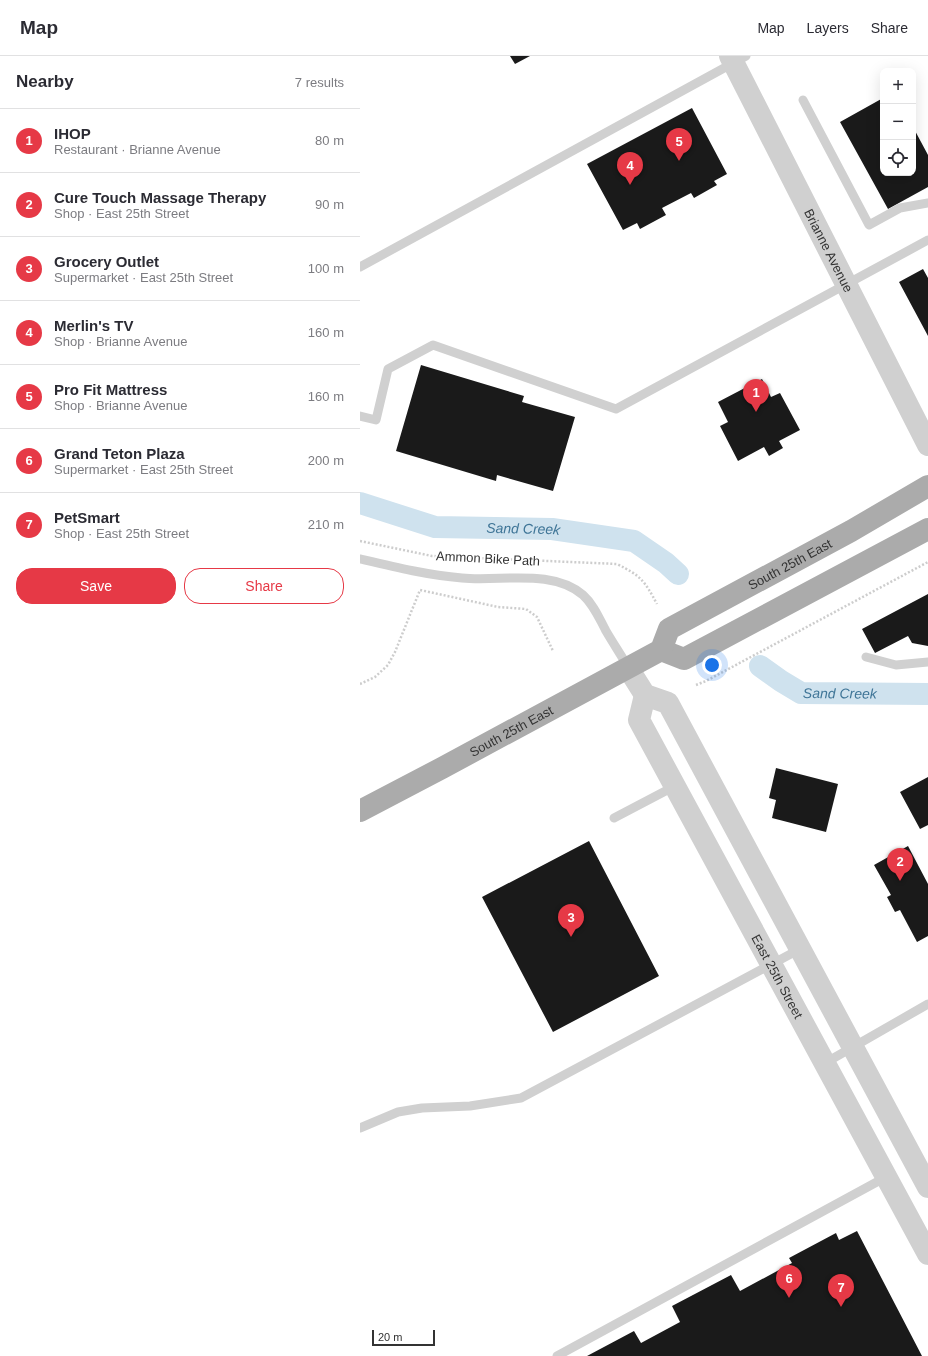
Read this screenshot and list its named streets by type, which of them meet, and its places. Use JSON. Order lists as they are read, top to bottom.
{
  "streets": {
    "main road": ["South 25th East"],
    "street": ["Brianne Avenue", "East 25th Street"],
    "path": ["Ammon Bike Path"]
  },
  "water": ["Sand Creek"],
  "scale_bar": "20 m",
  "page": {
    "header": "Map",
    "nav": ["Map", "Layers", "Share"],
    "heading": ["Nearby", "7 results"],
    "map_buttons": ["+", "−"],
    "list": [
      {
        "mark": "1",
        "name": "IHOP",
        "note": "Restaurant · Brianne Avenue",
        "value": "80 m"
      },
      {
        "mark": "2",
        "name": "Cure Touch Massage Therapy",
        "note": "Shop · East 25th Street",
        "value": "90 m"
      },
      {
        "mark": "3",
        "name": "Grocery Outlet",
        "note": "Supermarket · East 25th Street",
        "value": "100 m"
      },
      {
        "mark": "4",
        "name": "Merlin's TV",
        "note": "Shop · Brianne Avenue",
        "value": "160 m"
      },
      {
        "mark": "5",
        "name": "Pro Fit Mattress",
        "note": "Shop · Brianne Avenue",
        "value": "160 m"
      },
      {
        "mark": "6",
        "name": "Grand Teton Plaza",
        "note": "Supermarket · East 25th Street",
        "value": "200 m"
      },
      {
        "mark": "7",
        "name": "PetSmart",
        "note": "Shop · East 25th Street",
        "value": "210 m"
      }
    ],
    "pins": [
      "5",
      "4",
      "1",
      "2",
      "3",
      "6",
      "7"
    ],
    "buttons": ["Save", "Share"],
    "scale": "20 m"
  }
}
